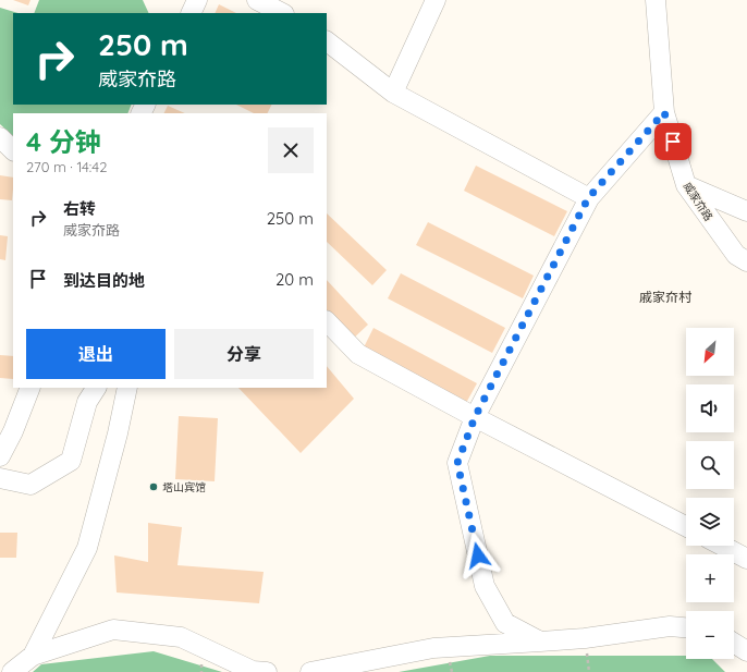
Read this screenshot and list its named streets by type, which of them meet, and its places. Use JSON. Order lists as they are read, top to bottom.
{
  "streets": {
    "street": ["威家夼路"]
  },
  "districts": ["戚家夼村"],
  "places": ["塔山宾馆"],
  "north": "bottom left",
  "page": {
    "turn": ["250 m", "威家夼路"],
    "heading": ["4 分钟", "270 m · 14:42"],
    "list": [
      {
        "name": "右转",
        "note": "威家夼路",
        "value": "250 m"
      },
      {
        "name": "到达目的地",
        "value": "20 m"
      }
    ],
    "buttons": ["退出", "分享"],
    "map_buttons": ["+", "−"]
  }
}
